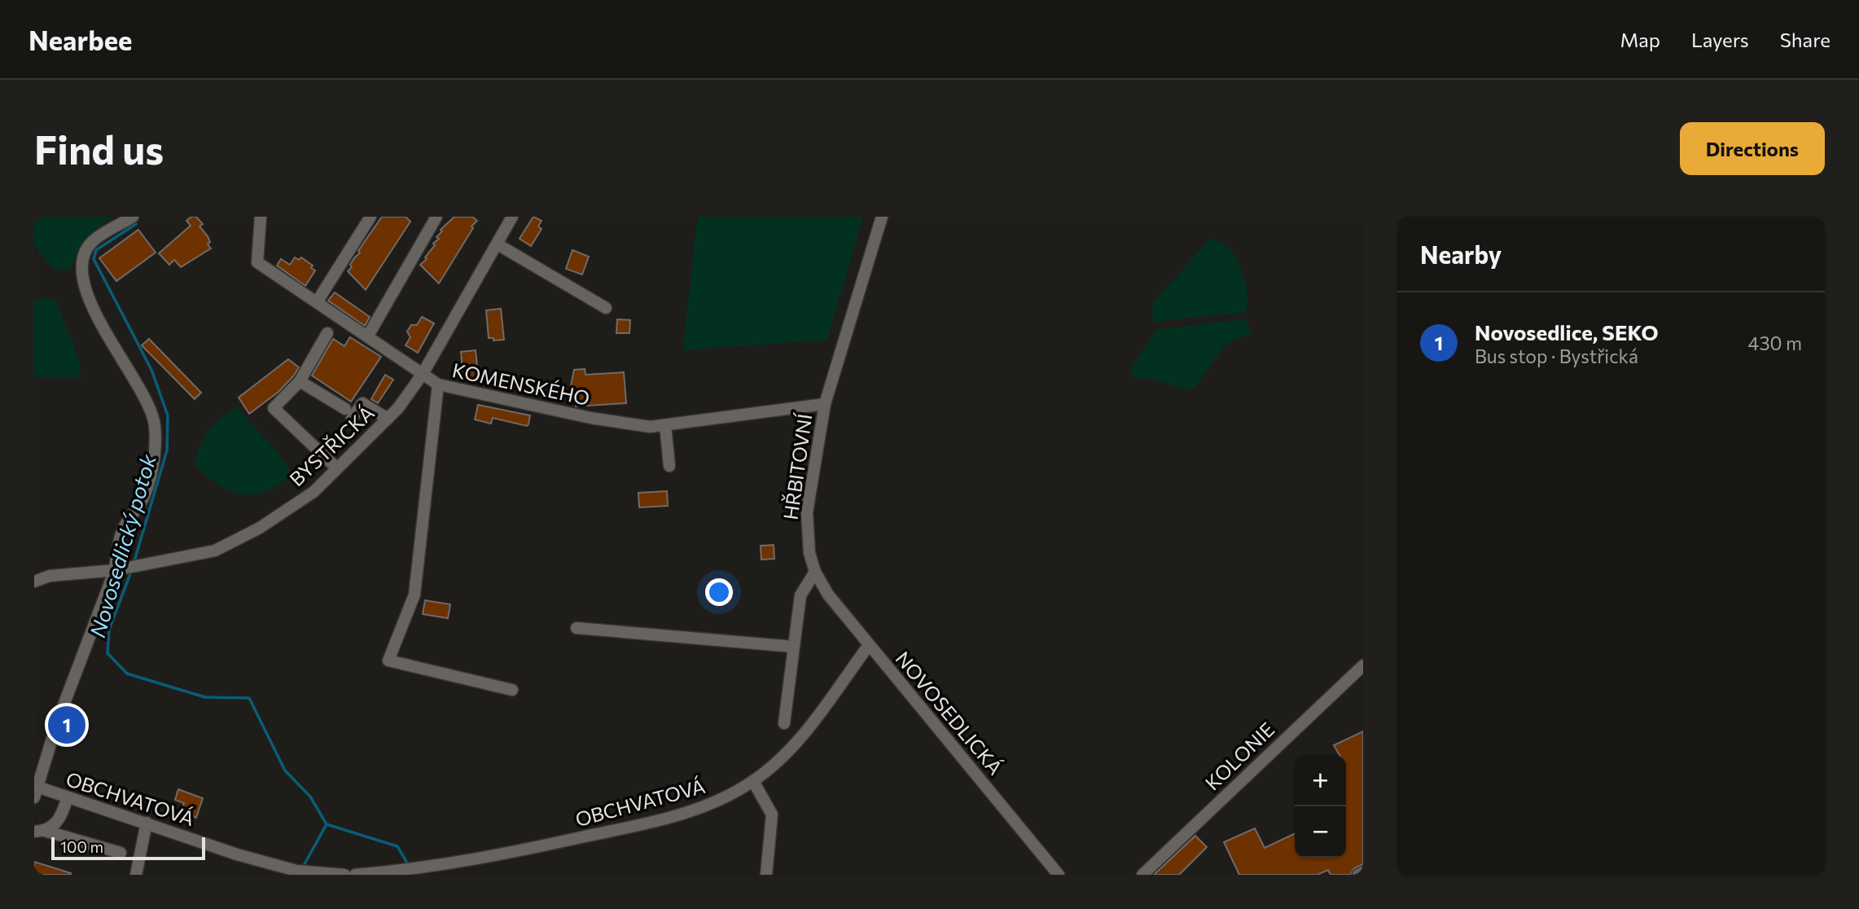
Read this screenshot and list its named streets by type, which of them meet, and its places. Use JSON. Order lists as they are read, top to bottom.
{
  "streets": {
    "street": [
      "KOMENSKÉHO",
      "BYSTŘICKÁ",
      "HŘBITOVNÍ",
      "NOVOSEDLICKÁ",
      "KOLONIE",
      "OBCHVATOVÁ"
    ]
  },
  "crossings": [
    ["KOMENSKÉHO", "BYSTŘICKÁ"],
    ["KOMENSKÉHO", "HŘBITOVNÍ"],
    ["HŘBITOVNÍ", "NOVOSEDLICKÁ"],
    ["NOVOSEDLICKÁ", "OBCHVATOVÁ"]
  ],
  "water": ["Novosedlický potok"],
  "scale_bar": "100 m",
  "page": {
    "header": "Nearbee",
    "nav": ["Map", "Layers", "Share"],
    "buttons": "Directions",
    "title": "Find us",
    "heading": "Nearby",
    "list": [
      {
        "mark": "1",
        "name": "Novosedlice, SEKO",
        "note": "Bus stop · Bystřická",
        "value": "430 m"
      }
    ],
    "pins": "1",
    "map_buttons": ["+", "−"],
    "scale": "100 m"
  }
}
